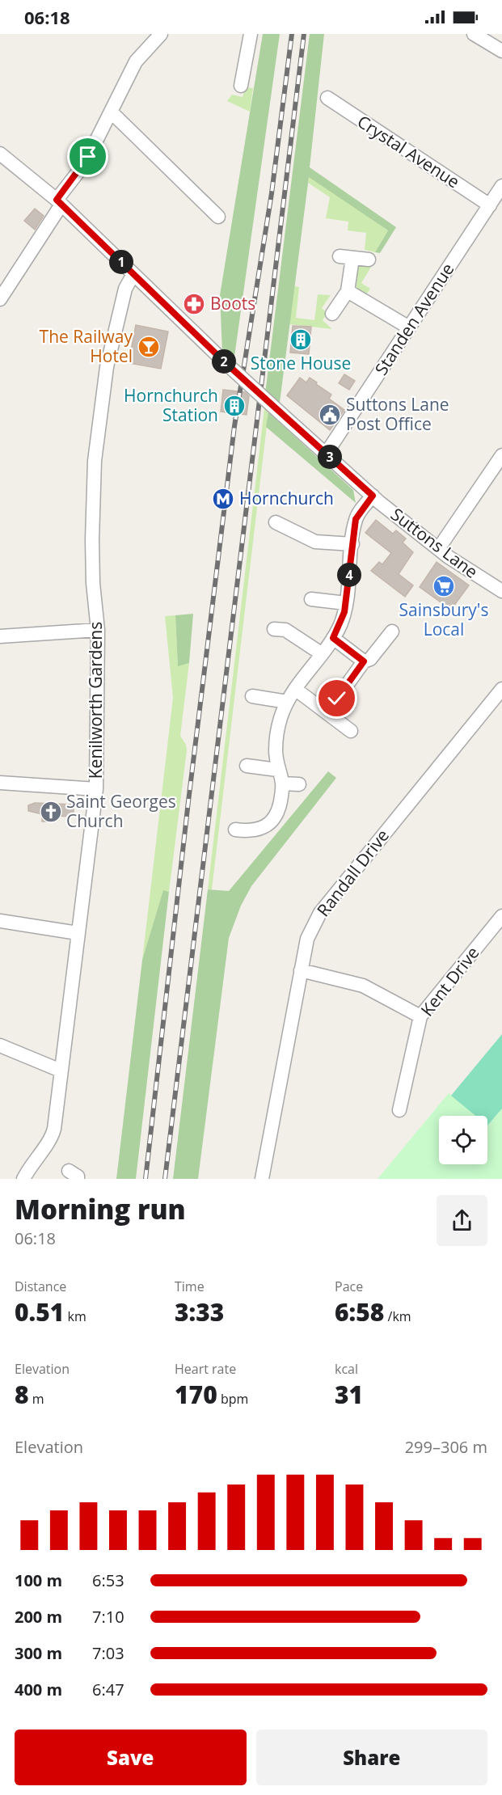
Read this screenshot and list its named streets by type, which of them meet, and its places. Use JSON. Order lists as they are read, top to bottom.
{
  "streets": {
    "street": [
      "Crystal Avenue",
      "Standen Avenue",
      "Suttons Lane",
      "Kenilworth Gardens",
      "Randall Drive",
      "Kent Drive"
    ]
  },
  "crossings": [
    ["Crystal Avenue", "Standen Avenue"],
    ["Standen Avenue", "Suttons Lane"],
    ["Suttons Lane", "Kenilworth Gardens"]
  ],
  "places": {
    "pharmacy": ["Boots"],
    "building": ["Stone House", "Hornchurch Station"],
    "bar": ["The Railway Hotel"],
    "public building": ["Suttons Lane Post Office"],
    "metro station": ["Hornchurch"],
    "supermarket": ["Sainsbury's Local"],
    "church": ["Saint Georges Church"]
  },
  "page": {
    "status": "06:18",
    "pins": [
      "1",
      "2",
      "3",
      "4"
    ],
    "heading": ["Morning run", "06:18"],
    "stats": [
      ["Distance", "0.51 km"],
      ["Time", "3:33"],
      ["Pace", "6:58 /km"],
      ["Elevation", "8 m"],
      ["Heart rate", "170 bpm"],
      ["kcal", "31"]
    ],
    "chart": ["Elevation", "299–306 m"],
    "list": [
      {
        "name": "100 m",
        "note": "6:53"
      },
      {
        "name": "200 m",
        "note": "7:10"
      },
      {
        "name": "300 m",
        "note": "7:03"
      },
      {
        "name": "400 m",
        "note": "6:47"
      }
    ],
    "buttons": ["Save", "Share"]
  }
}
